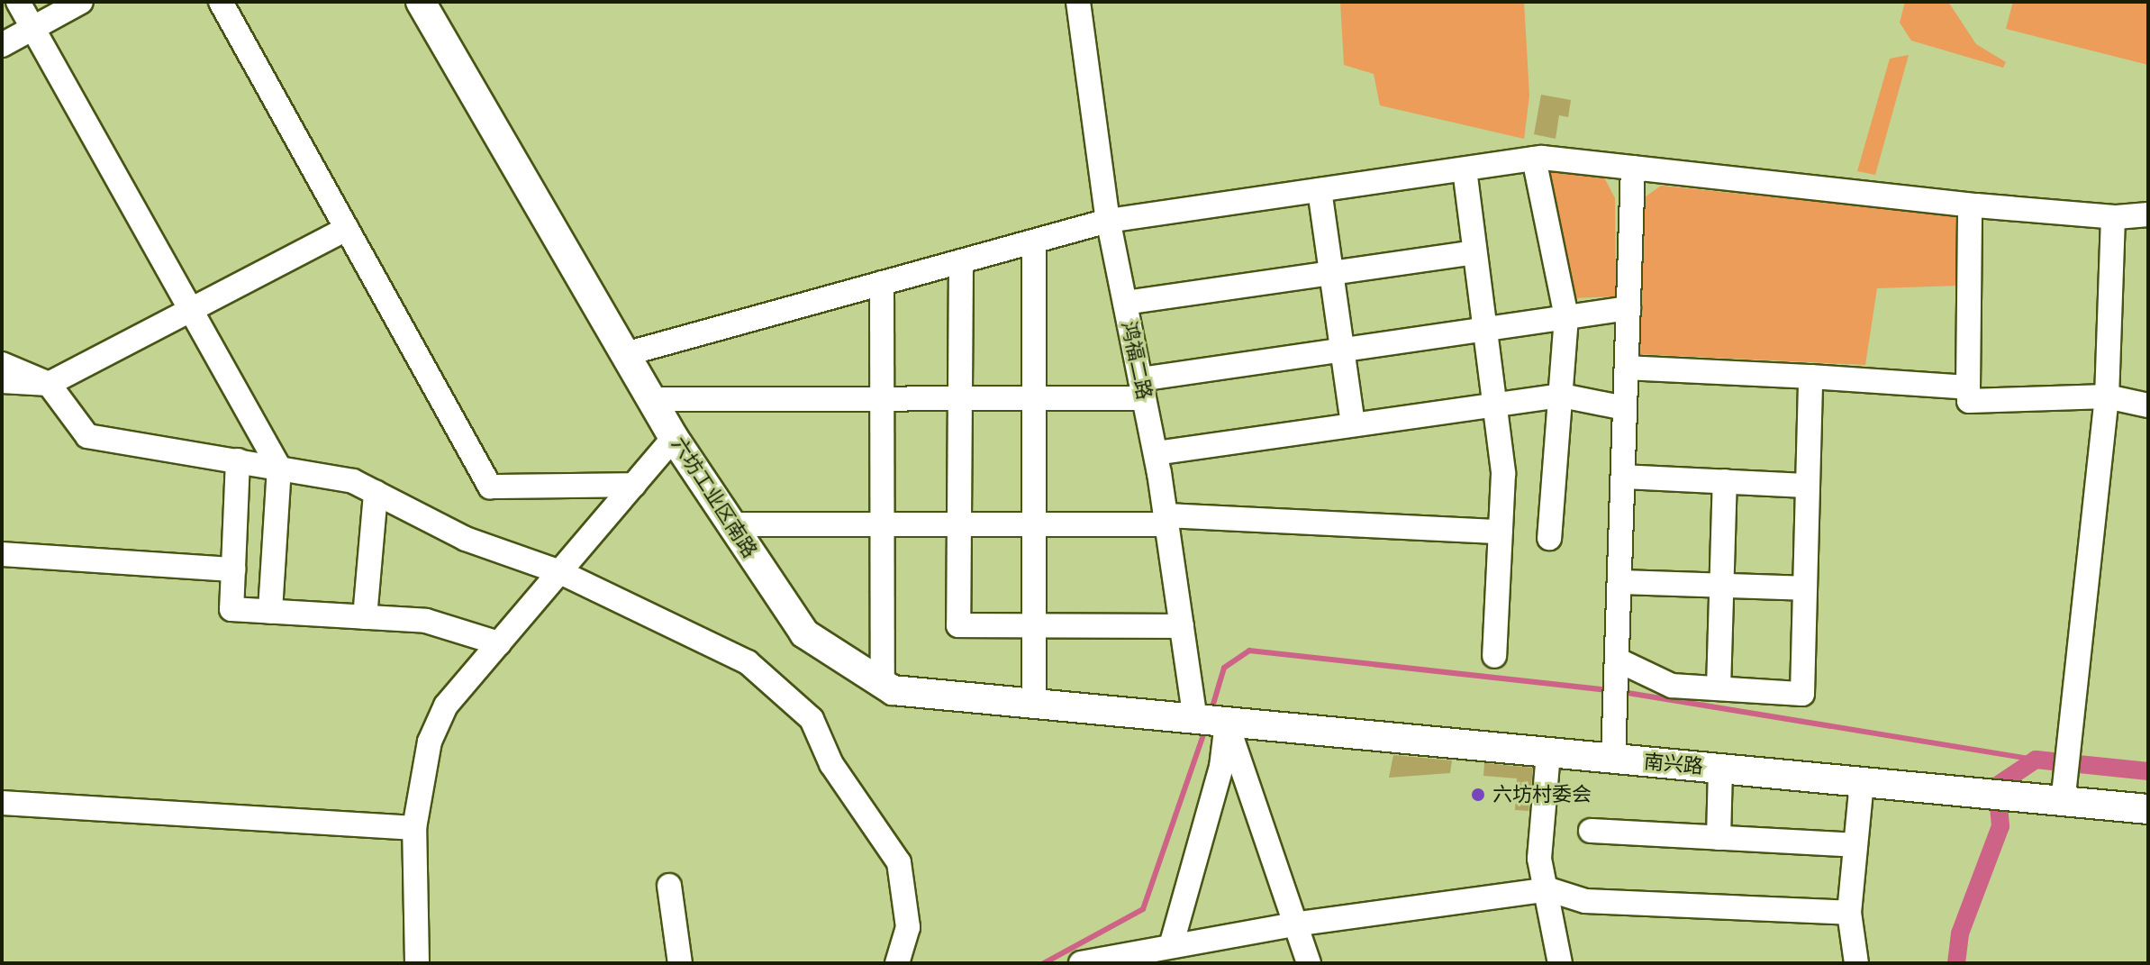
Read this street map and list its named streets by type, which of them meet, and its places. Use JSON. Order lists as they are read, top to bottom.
{
  "streets": {
    "main road": ["六坊工业区南路", "南兴路"],
    "street": ["鸿福二路"]
  },
  "crossings": [
    ["鸿福二路", "六坊工业区南路"],
    ["鸿福二路", "南兴路"],
    ["六坊工业区南路", "南兴路"]
  ],
  "places": ["六坊村委会"]
}
